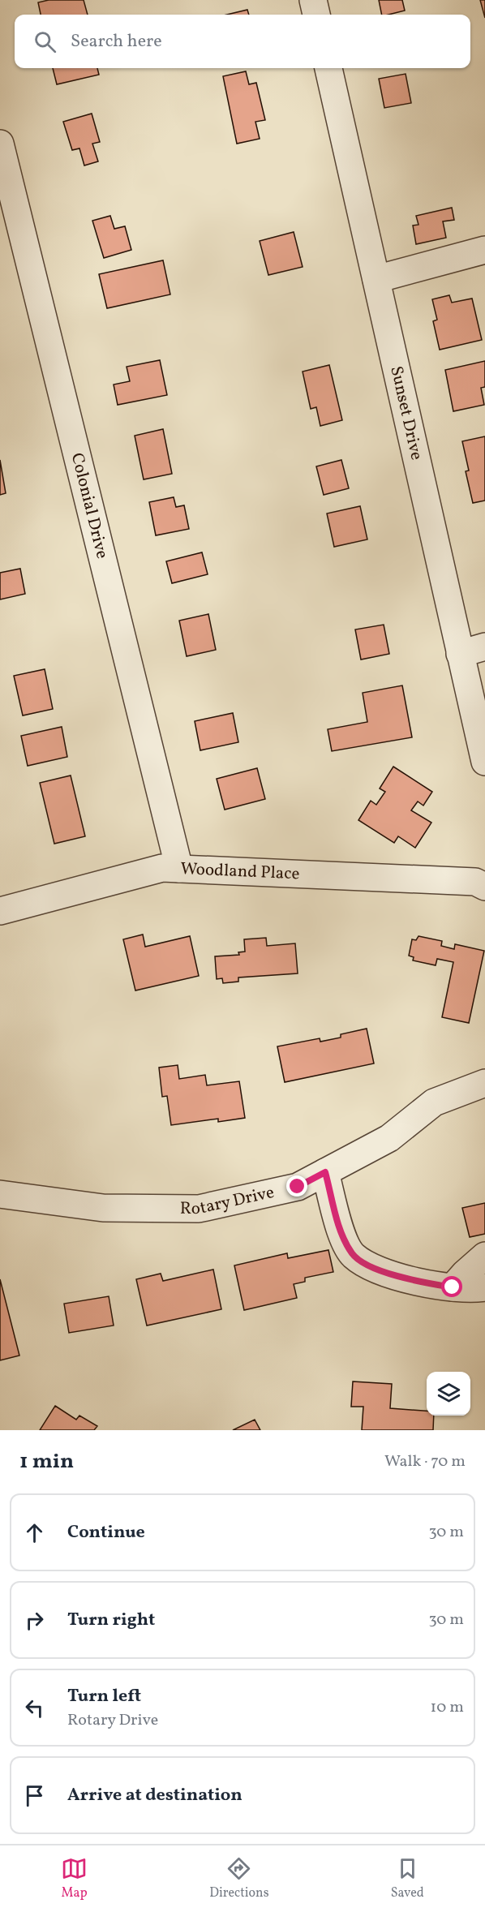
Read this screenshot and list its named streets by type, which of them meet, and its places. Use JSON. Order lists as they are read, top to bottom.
{
  "streets": {
    "street": [
      "Sunset Drive",
      "Colonial Drive",
      "Woodland Place",
      "Rotary Drive"
    ]
  },
  "crossings": [
    ["Colonial Drive", "Woodland Place"]
  ],
  "page": {
    "search": "Search here",
    "heading": ["1 min", "Walk · 70 m"],
    "list": [
      ["Continue", "30 m"],
      ["Turn right", "30 m"],
      ["Turn left", "Rotary Drive", "10 m"],
      "Arrive at destination"
    ],
    "nav": ["Map", "Directions", "Saved"]
  }
}
